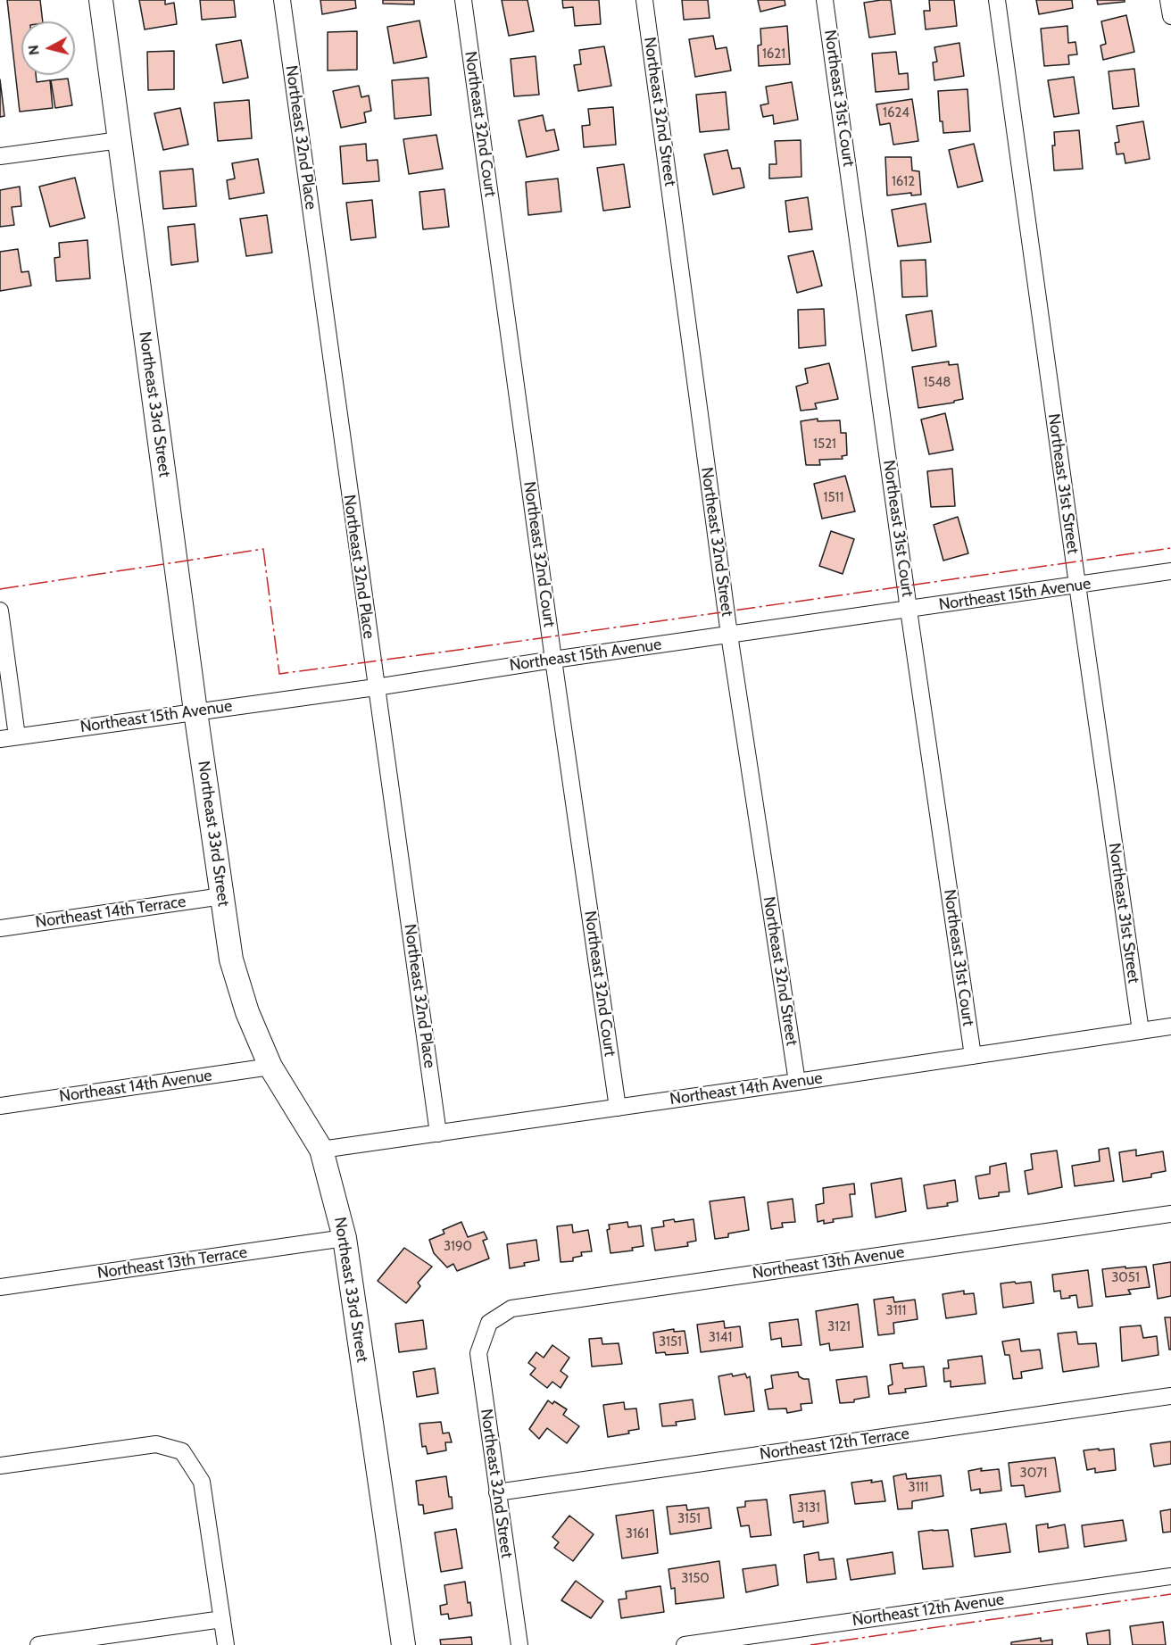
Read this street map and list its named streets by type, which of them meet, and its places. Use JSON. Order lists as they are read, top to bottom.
{
  "streets": {
    "street": [
      "Northeast 31st Court",
      "Northeast 32nd Street",
      "Northeast 32nd Court",
      "Northeast 32nd Place",
      "Northeast 33rd Street",
      "Northeast 31st Street",
      "Northeast 15th Avenue",
      "Northeast 14th Terrace",
      "Northeast 14th Avenue",
      "Northeast 13th Terrace",
      "Northeast 13th Avenue",
      "Northeast 12th Terrace",
      "Northeast 12th Avenue"
    ]
  },
  "crossings": [
    ["Northeast 31st Court", "Northeast 15th Avenue"],
    ["Northeast 31st Court", "Northeast 14th Avenue"],
    ["Northeast 32nd Street", "Northeast 15th Avenue"],
    ["Northeast 32nd Street", "Northeast 14th Avenue"],
    ["Northeast 32nd Street", "Northeast 13th Avenue"],
    ["Northeast 32nd Street", "Northeast 12th Terrace"],
    ["Northeast 32nd Court", "Northeast 15th Avenue"],
    ["Northeast 32nd Court", "Northeast 14th Avenue"],
    ["Northeast 32nd Place", "Northeast 15th Avenue"],
    ["Northeast 32nd Place", "Northeast 14th Avenue"],
    ["Northeast 33rd Street", "Northeast 15th Avenue"],
    ["Northeast 33rd Street", "Northeast 14th Terrace"],
    ["Northeast 33rd Street", "Northeast 14th Avenue"],
    ["Northeast 33rd Street", "Northeast 13th Terrace"],
    ["Northeast 31st Street", "Northeast 15th Avenue"],
    ["Northeast 31st Street", "Northeast 14th Avenue"]
  ],
  "house_numbers": [
    "1621",
    "1624",
    "1612",
    "1548",
    "1521",
    "1511",
    "3190",
    "3051",
    "3111",
    "3121",
    "3141",
    "3151",
    "3071",
    "3111",
    "3131",
    "3151",
    "3161",
    "3150"
  ],
  "north": "left"
}
